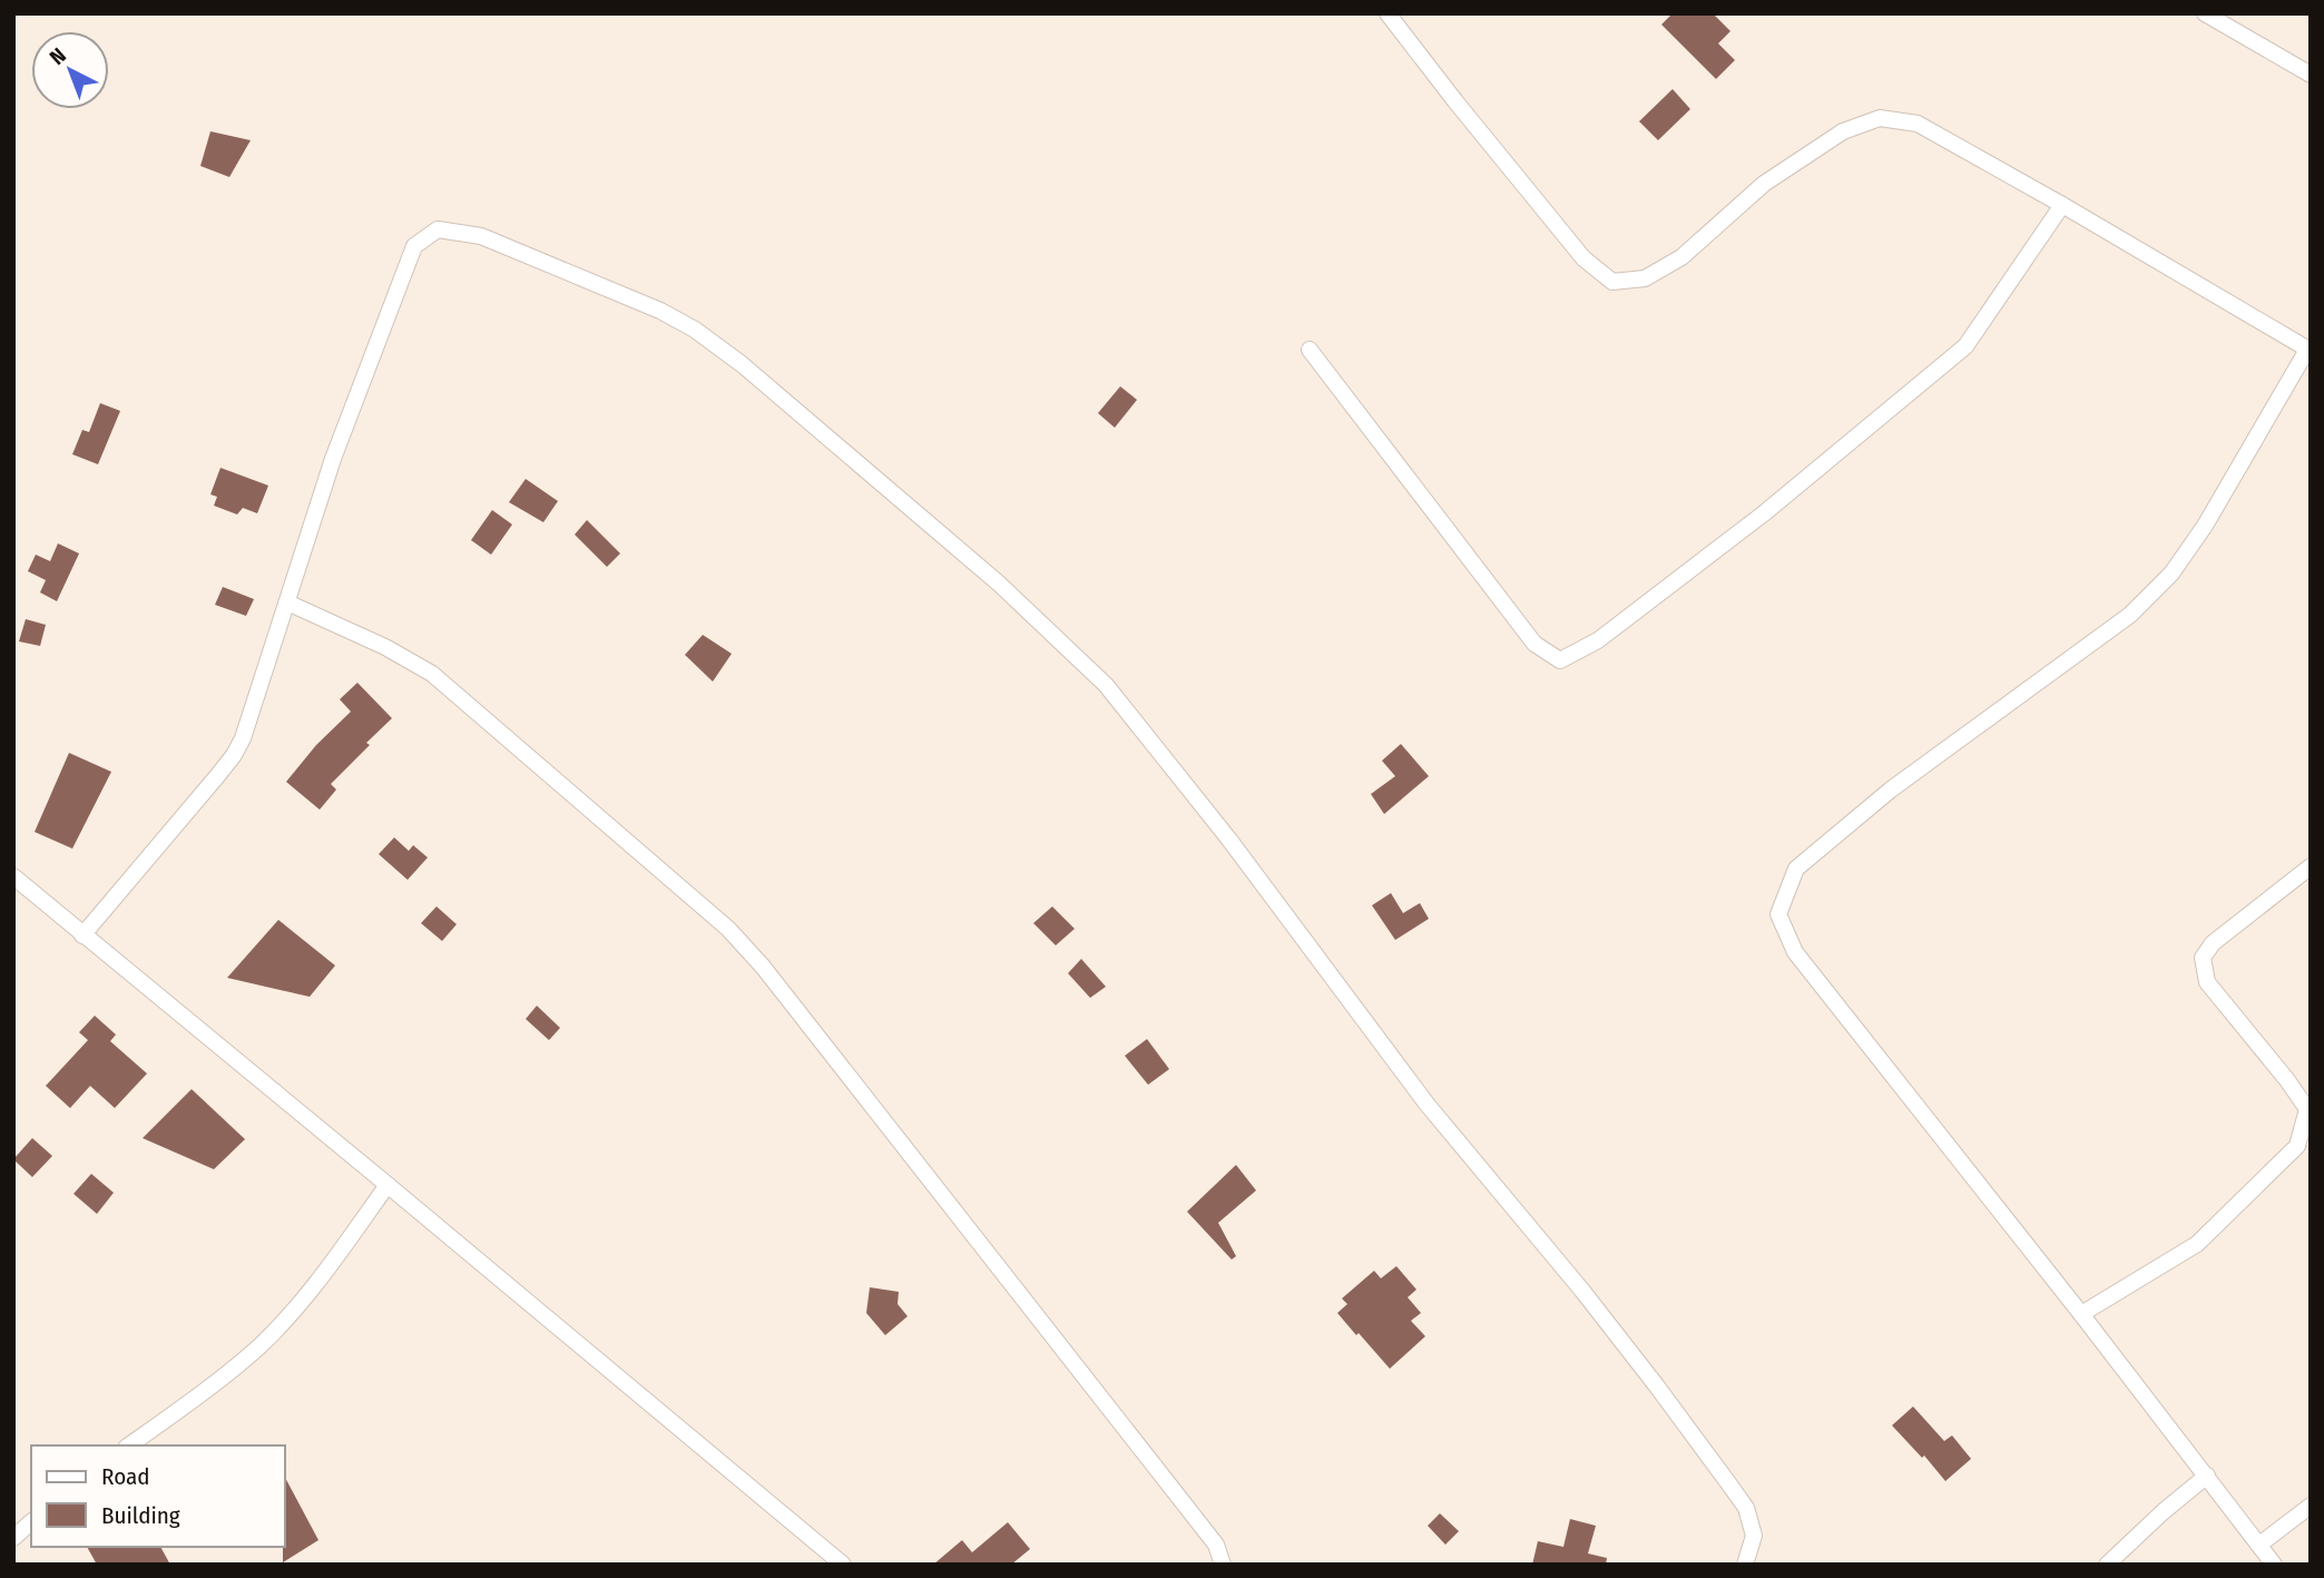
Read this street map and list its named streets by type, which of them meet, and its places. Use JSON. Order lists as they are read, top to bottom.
{
  "legend": ["Road", "Building"],
  "north": "top left"
}
